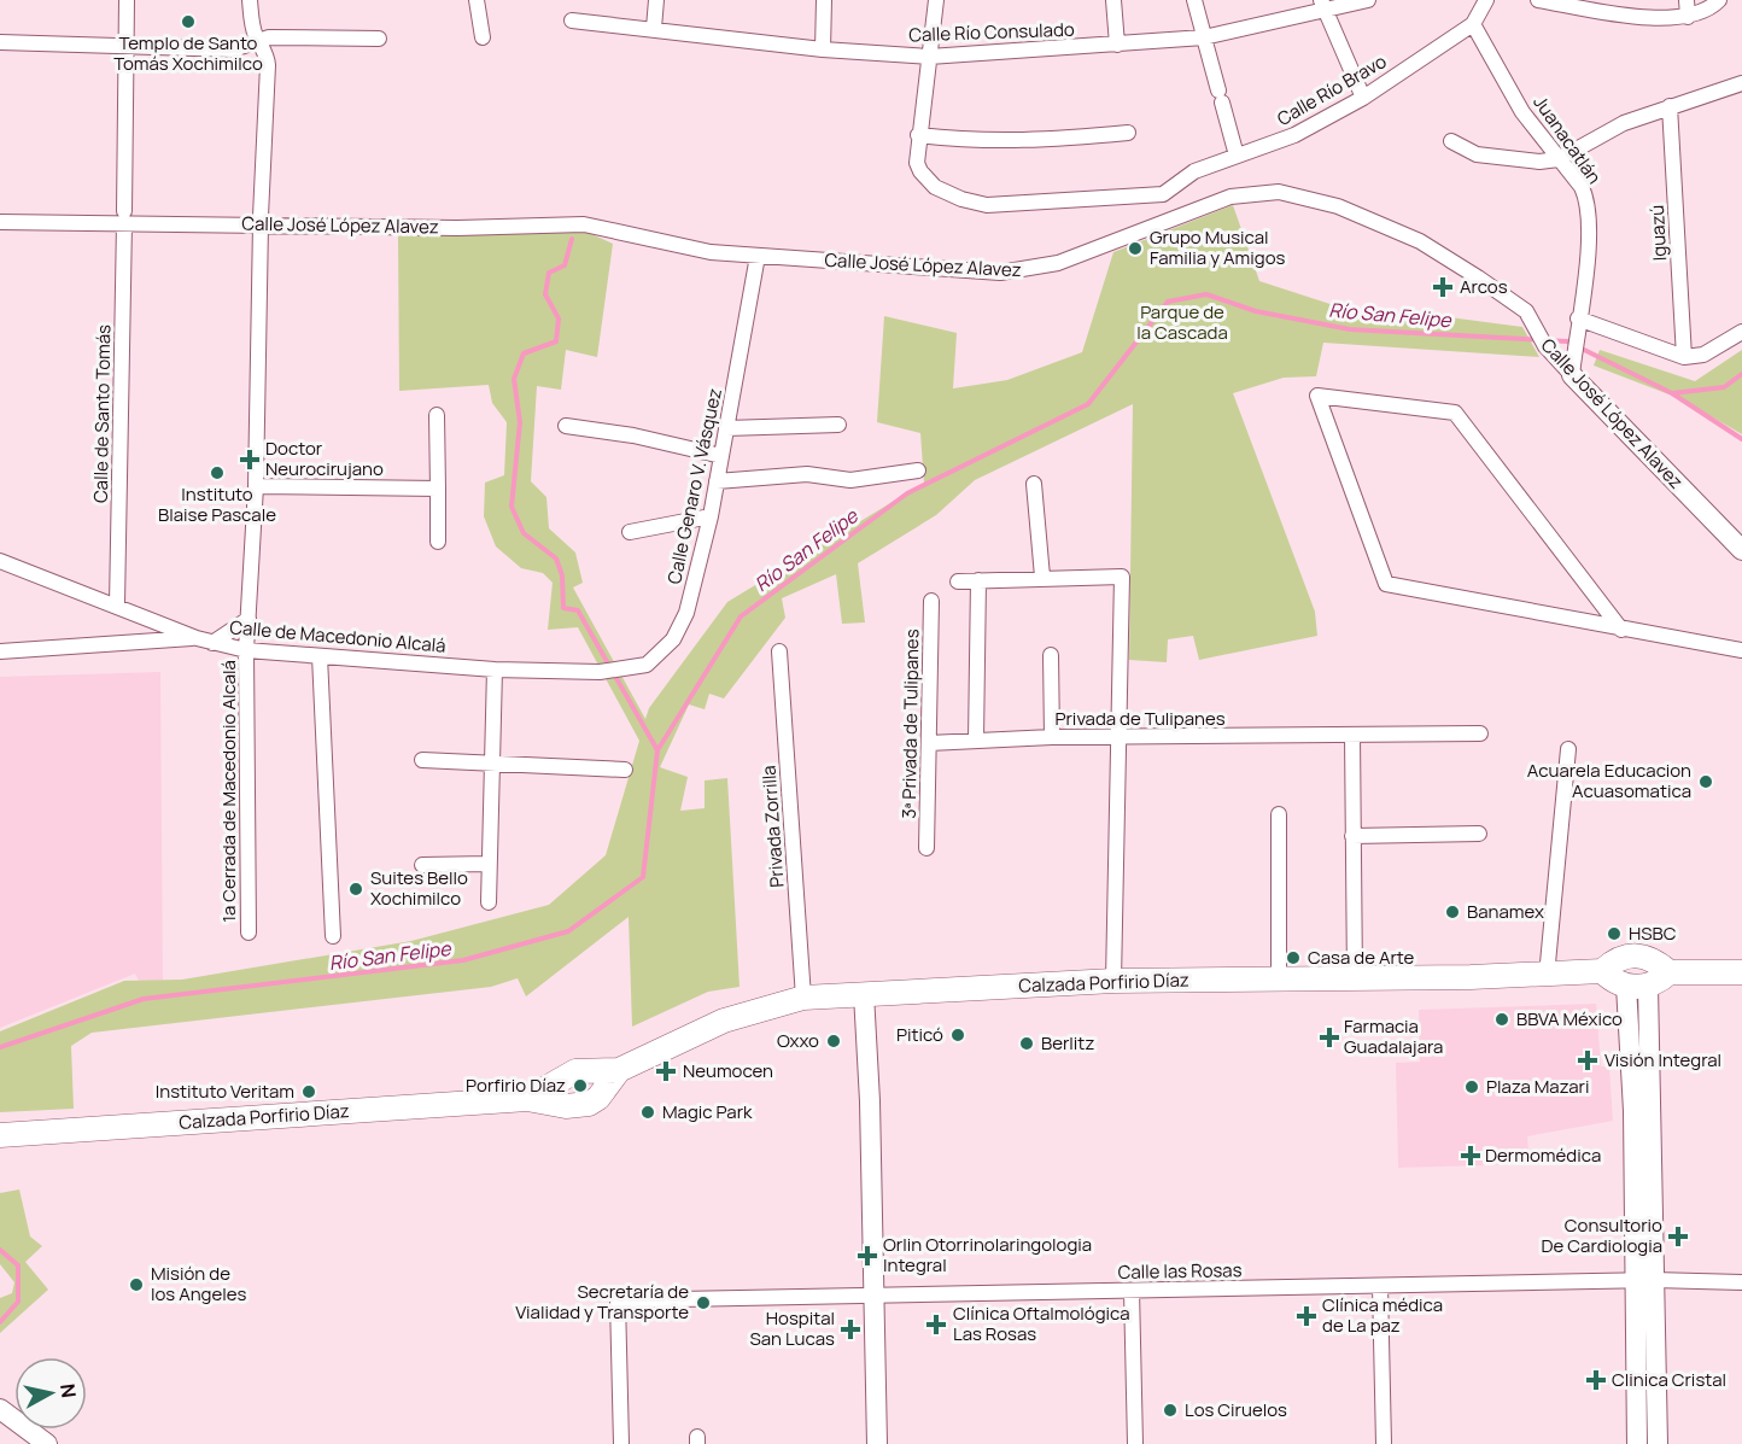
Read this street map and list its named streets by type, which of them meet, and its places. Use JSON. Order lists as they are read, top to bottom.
{
  "streets": {
    "main road": ["Calzada Porfirio Díaz"],
    "street": [
      "Calle Río Consulado",
      "Calle Río Bravo",
      "Juanacatlán",
      "Calle José López Alavez",
      "Iguazú",
      "Calle de Santo Tomás",
      "Calle Genaro V. Vásquez",
      "Calle de Macedonio Alcalá",
      "Privada de Tulipanes",
      "3ª Privada de Tulipanes",
      "1a Cerrada de Macedonio Alcalá",
      "Privada Zorrilla",
      "Calle las Rosas"
    ]
  },
  "crossings": [
    ["Calle Río Bravo", "Juanacatlán"],
    ["Juanacatlán", "Calle José López Alavez"],
    ["Calle José López Alavez", "Calle de Santo Tomás"],
    ["Calle José López Alavez", "Calle Genaro V. Vásquez"],
    ["Calle José López Alavez", "1a Cerrada de Macedonio Alcalá"],
    ["Calle de Santo Tomás", "Calle de Macedonio Alcalá"],
    ["Calle Genaro V. Vásquez", "Calle de Macedonio Alcalá"],
    ["Calle de Macedonio Alcalá", "1a Cerrada de Macedonio Alcalá"],
    ["Privada de Tulipanes", "3ª Privada de Tulipanes"],
    ["Privada Zorrilla", "Calzada Porfirio Díaz"]
  ],
  "water": ["Río San Felipe"],
  "parks": ["Parque de la Cascada"],
  "places": {
    "other": [
      "Templo de Santo Tomás Xochimilco",
      "Grupo Musical Familia y Amigos",
      "Instituto Blaise Pascale",
      "Acuarela Educacion Acuasomatica",
      "Suites Bello Xochimilco",
      "Banamex",
      "HSBC",
      "Casa de Arte",
      "BBVA México",
      "Piticó",
      "Oxxo",
      "Berlitz",
      "Porfirio Díaz",
      "Plaza Mazari",
      "Instituto Veritam",
      "Magic Park",
      "Misión de los Angeles",
      "Secretaría de Vialidad y Transporte",
      "Los Ciruelos"
    ],
    "health": [
      "Arcos",
      "Doctor Neurocirujano",
      "Farmacia Guadalajara",
      "Visión Integral",
      "Neumocen",
      "Dermomédica",
      "Consultorio De Cardiologia",
      "Orlin Otorrinolaringologia Integral",
      "Clínica médica de La paz",
      "Clínica Oftalmológica Las Rosas",
      "Hospital San Lucas",
      "Clinica Cristal"
    ]
  },
  "north": "right"
}
